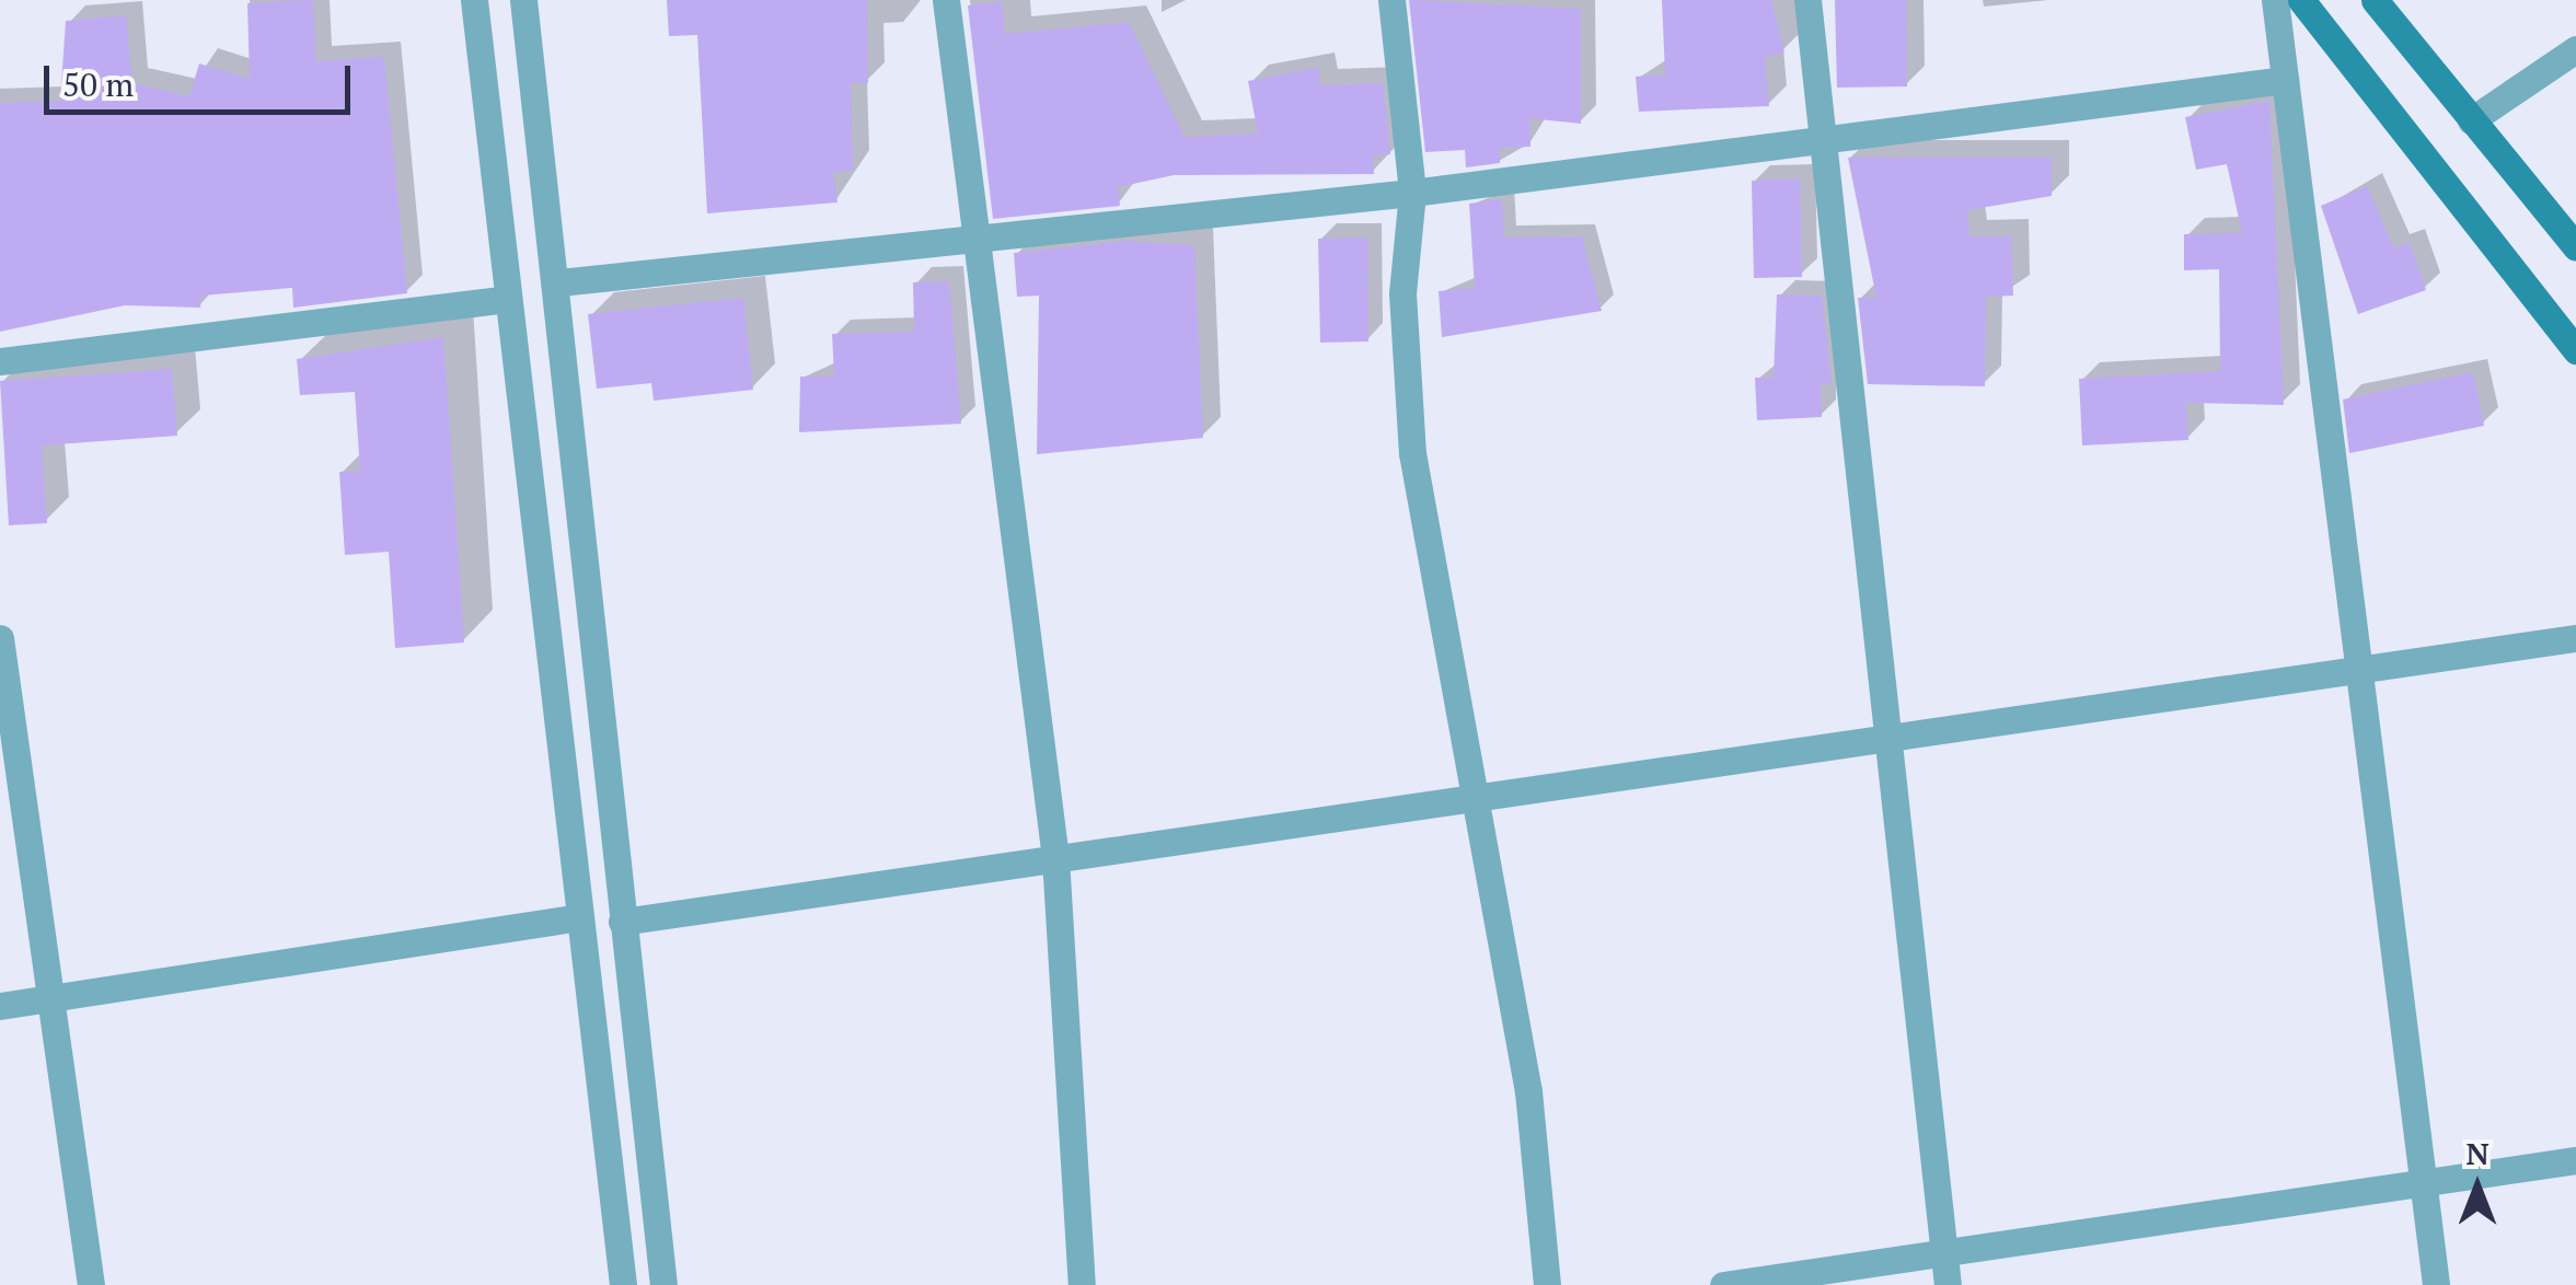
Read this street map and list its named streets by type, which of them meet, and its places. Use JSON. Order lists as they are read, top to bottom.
{
  "scale_bar": "50 m",
  "north": "top"
}
